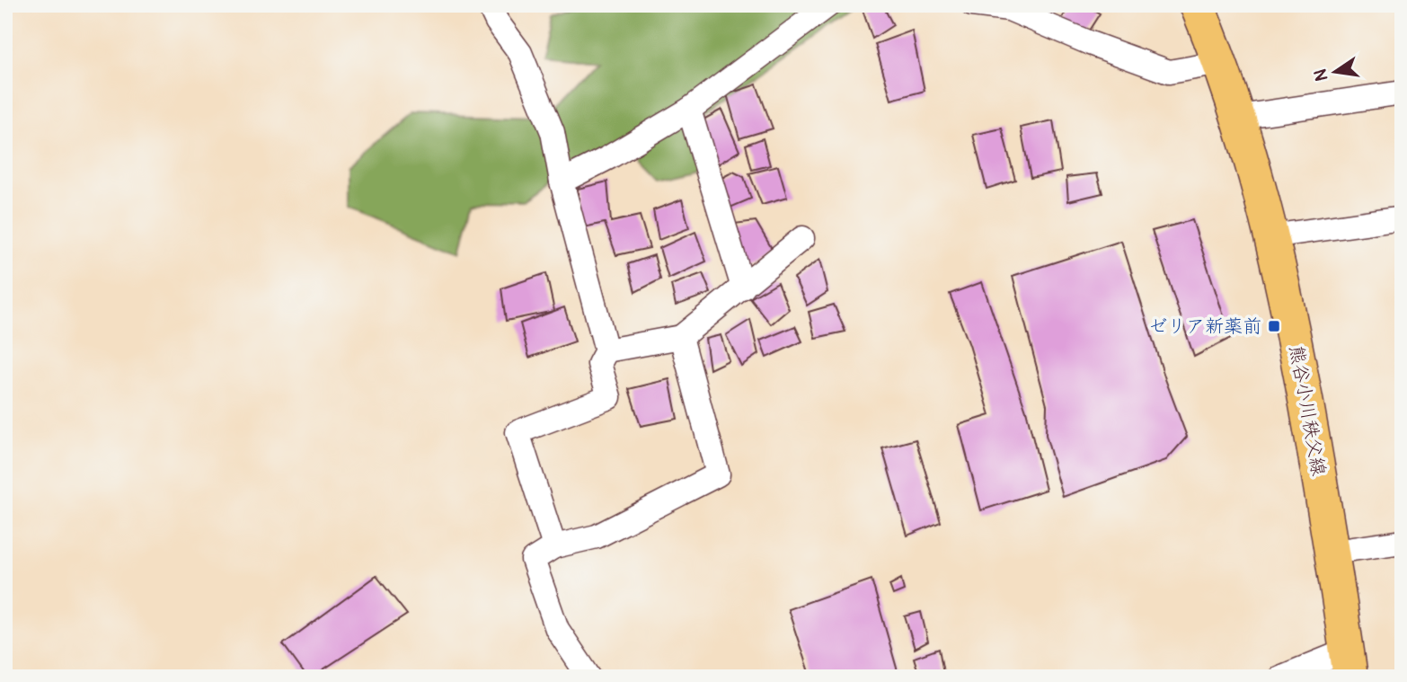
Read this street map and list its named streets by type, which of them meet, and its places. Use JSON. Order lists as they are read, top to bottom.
{
  "streets": {
    "main road": ["熊谷小川秩父線"]
  },
  "places": {
    "transit": ["ゼリア新薬前"]
  },
  "north": "left"
}
